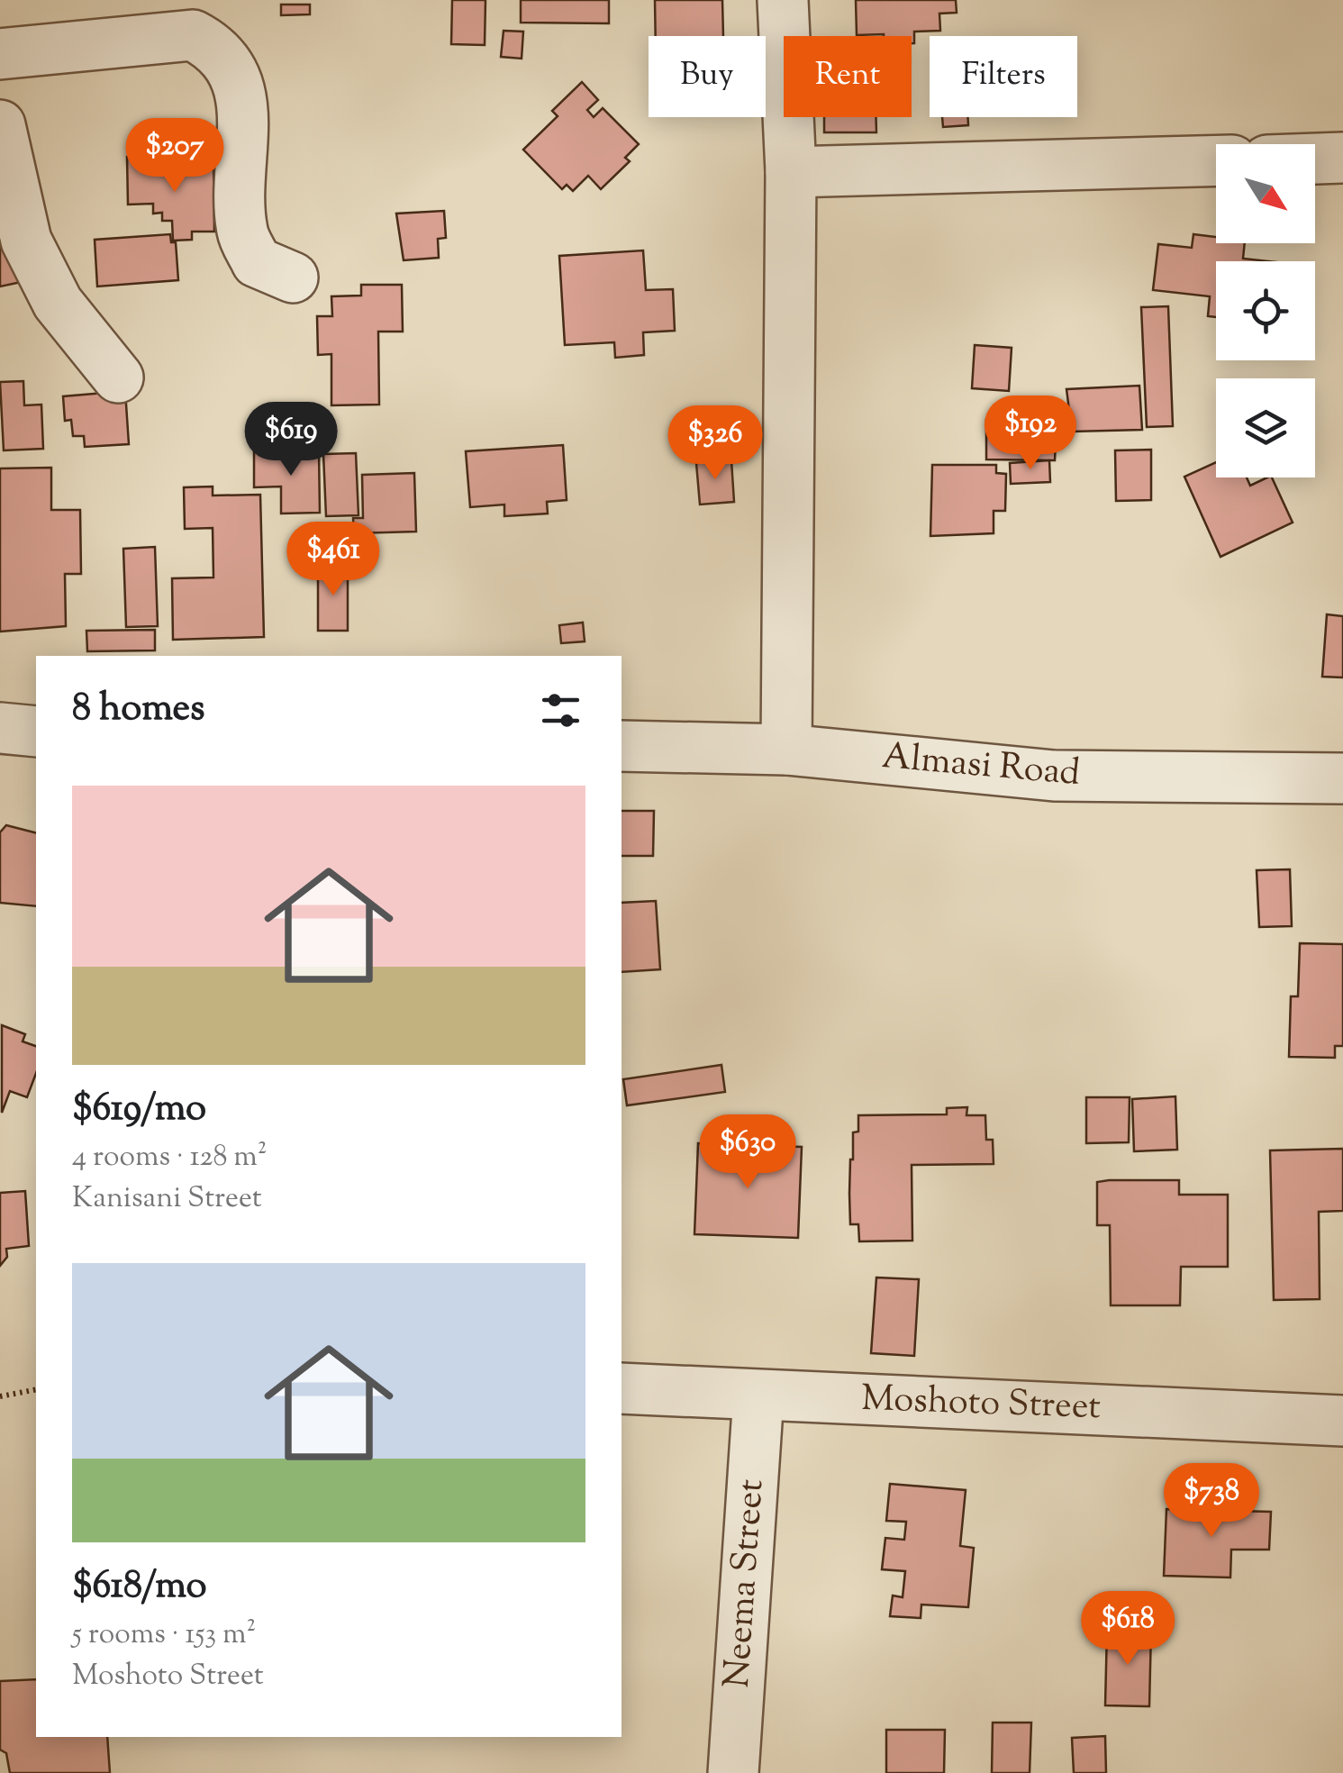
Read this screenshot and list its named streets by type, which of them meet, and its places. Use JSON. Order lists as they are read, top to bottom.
{
  "streets": {
    "street": ["Almasi Road", "Moshoto Street", "Neema Street"]
  },
  "crossings": [
    ["Moshoto Street", "Neema Street"]
  ],
  "north": "bottom right",
  "page": {
    "chip": ["Buy", "Rent", "Filters"],
    "price": [
      "$207",
      "$192",
      "$619",
      "$326",
      "$461",
      "$630",
      "$738",
      "$618"
    ],
    "heading": "8 homes",
    "list": [
      {
        "name": "$619/mo",
        "note": "4 rooms · 128 m² · Kanisani Street"
      },
      {
        "name": "$618/mo",
        "note": "5 rooms · 153 m² · Moshoto Street"
      }
    ]
  }
}
